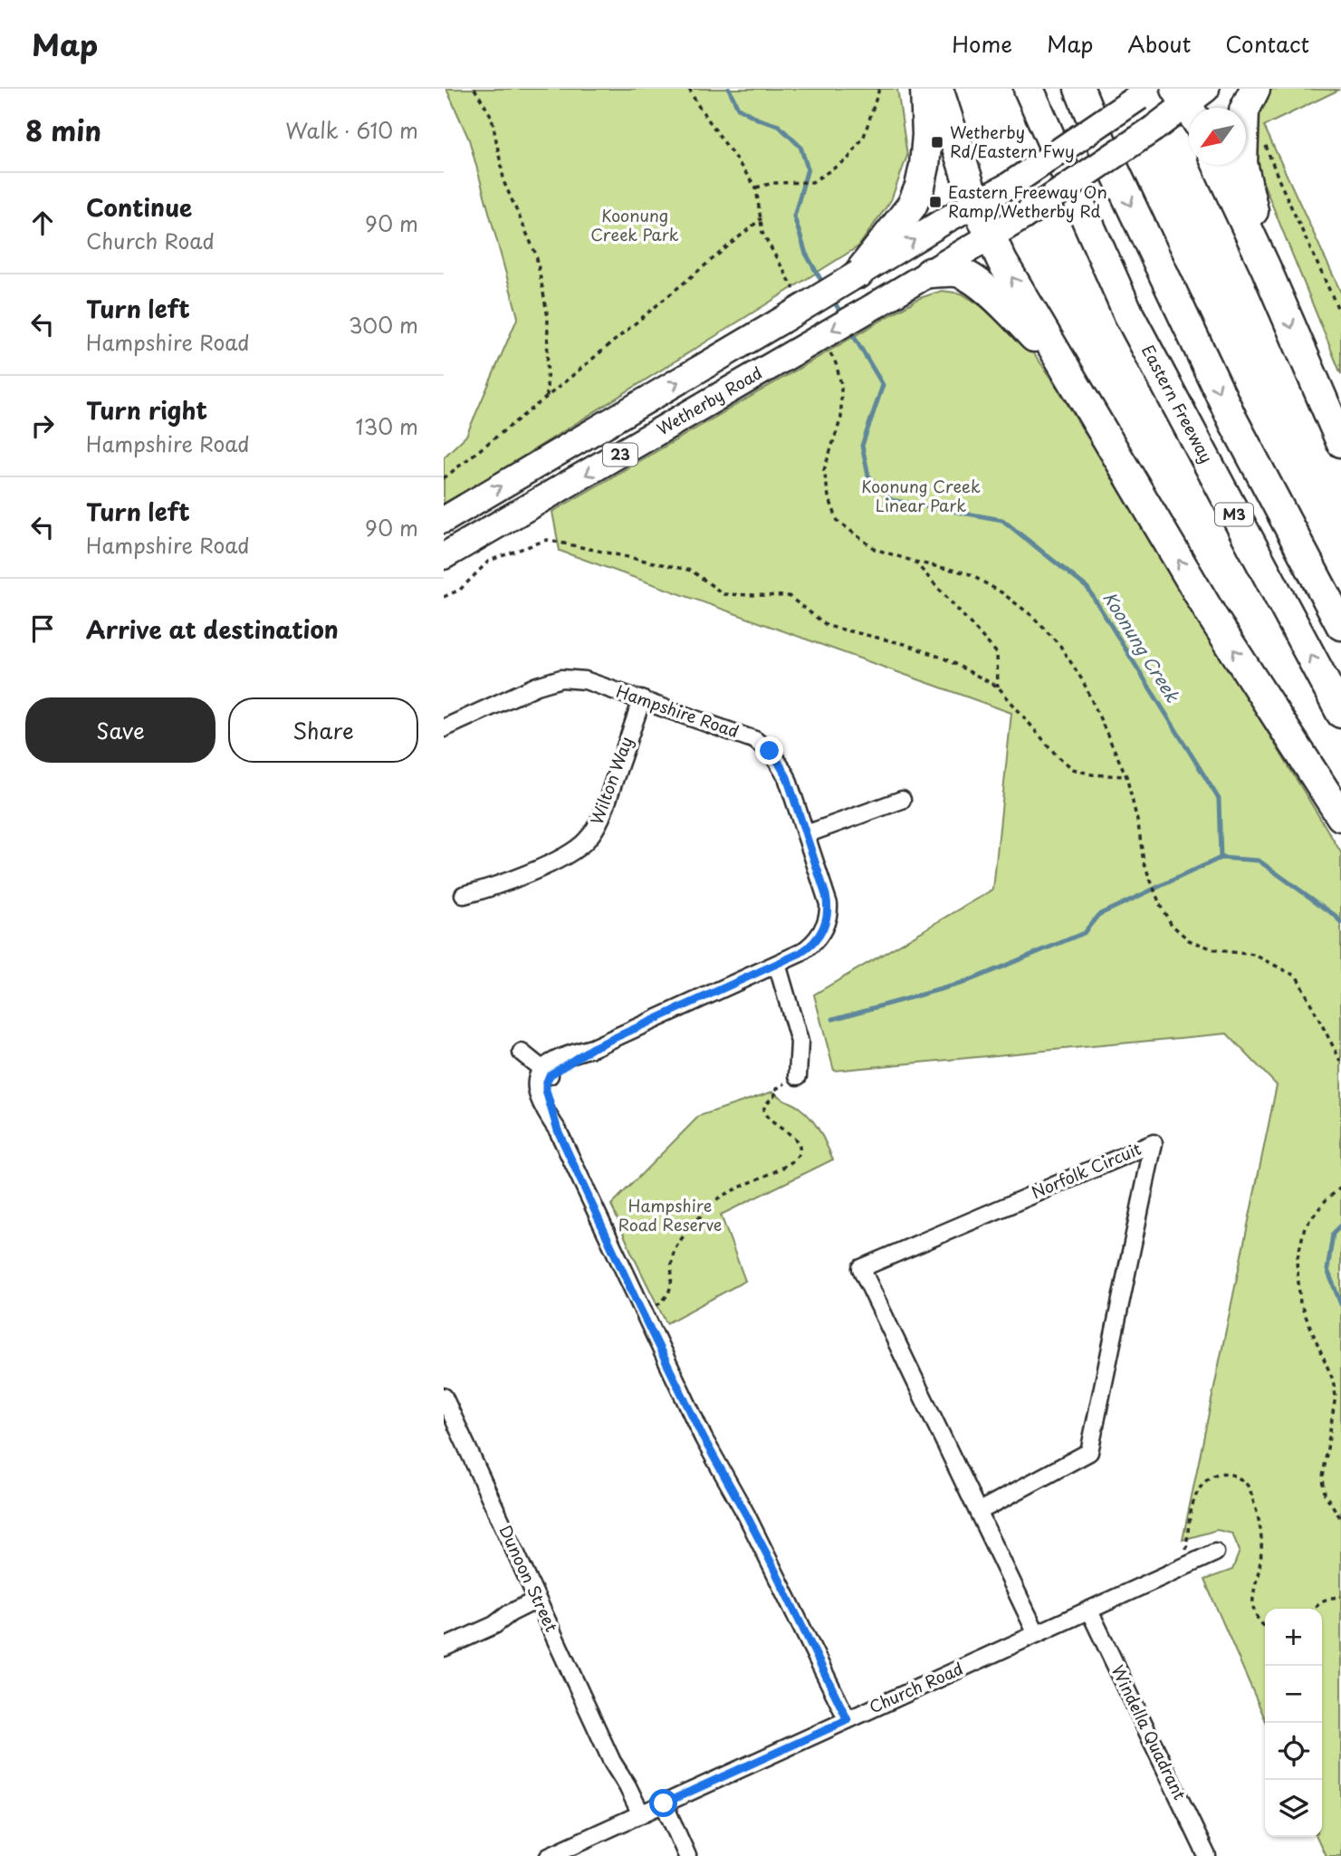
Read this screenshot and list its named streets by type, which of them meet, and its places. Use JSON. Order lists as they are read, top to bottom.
{
  "streets": {
    "highway": ["Eastern Freeway", "M3"],
    "main road": ["Wetherby Road", "23"],
    "street": [
      "Hampshire Road",
      "Wilton Way",
      "Norfolk Circuit",
      "Dunoon Street",
      "Church Road",
      "Windella Quadrant"
    ]
  },
  "crossings": [
    ["Wetherby Road", "23"],
    ["Hampshire Road", "Wilton Way"],
    ["Norfolk Circuit", "Church Road"],
    ["Dunoon Street", "Church Road"],
    ["Church Road", "Windella Quadrant"]
  ],
  "water": ["Koonung Creek"],
  "parks": ["Koonung Creek Park", "Koonung Creek Linear Park", "Hampshire Road Reserve"],
  "places": {
    "transit": ["Wetherby Rd/Eastern Fwy", "Eastern Freeway On Ramp/Wetherby Rd"]
  },
  "north": "bottom left",
  "page": {
    "header": "Map",
    "nav": [
      "Home",
      "Map",
      "About",
      "Contact"
    ],
    "heading": ["8 min", "Walk · 610 m"],
    "list": [
      ["Continue", "Church Road", "90 m"],
      ["Turn left", "Hampshire Road", "300 m"],
      ["Turn right", "Hampshire Road", "130 m"],
      ["Turn left", "Hampshire Road", "90 m"],
      "Arrive at destination"
    ],
    "buttons": ["Save", "Share"],
    "map_buttons": ["+", "−"]
  }
}
